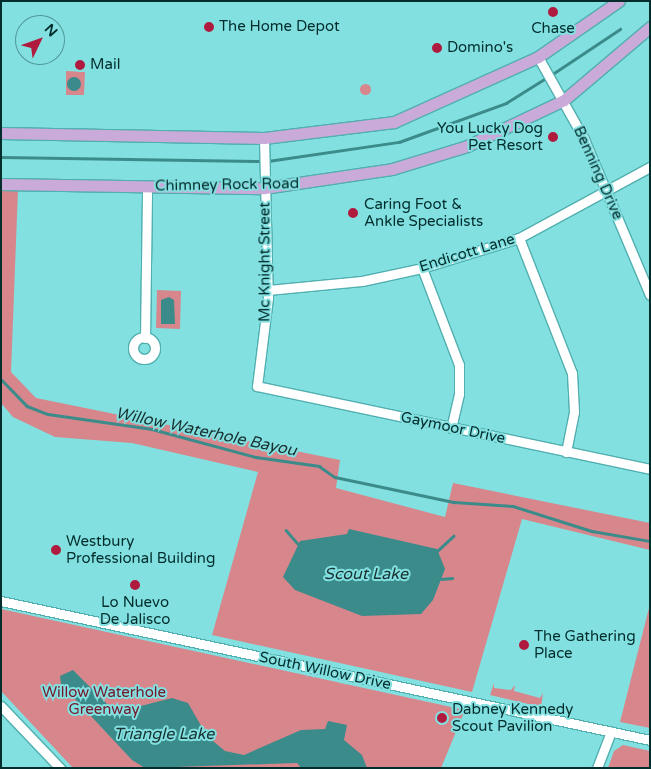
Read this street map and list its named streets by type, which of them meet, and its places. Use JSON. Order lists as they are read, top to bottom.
{
  "streets": {
    "main road": ["Chimney Rock Road"],
    "street": [
      "Benning Drive",
      "Endicott Lane",
      "Mc Knight Street",
      "Gaymoor Drive",
      "South Willow Drive"
    ]
  },
  "crossings": [
    ["Benning Drive", "Chimney Rock Road"],
    ["Benning Drive", "Endicott Lane"],
    ["Chimney Rock Road", "Mc Knight Street"],
    ["Endicott Lane", "Mc Knight Street"],
    ["Mc Knight Street", "Gaymoor Drive"]
  ],
  "water": ["Willow Waterhole Bayou", "Scout Lake", "Triangle Lake"],
  "parks": ["Willow Waterhole Greenway"],
  "places": [
    "Chase",
    "The Home Depot",
    "Domino's",
    "Mail",
    "You Lucky Dog Pet Resort",
    "Caring Foot & Ankle Specialists",
    "Westbury Professional Building",
    "Lo Nuevo De Jalisco",
    "The Gathering Place",
    "Dabney Kennedy Scout Pavilion"
  ],
  "north": "top right"
}
